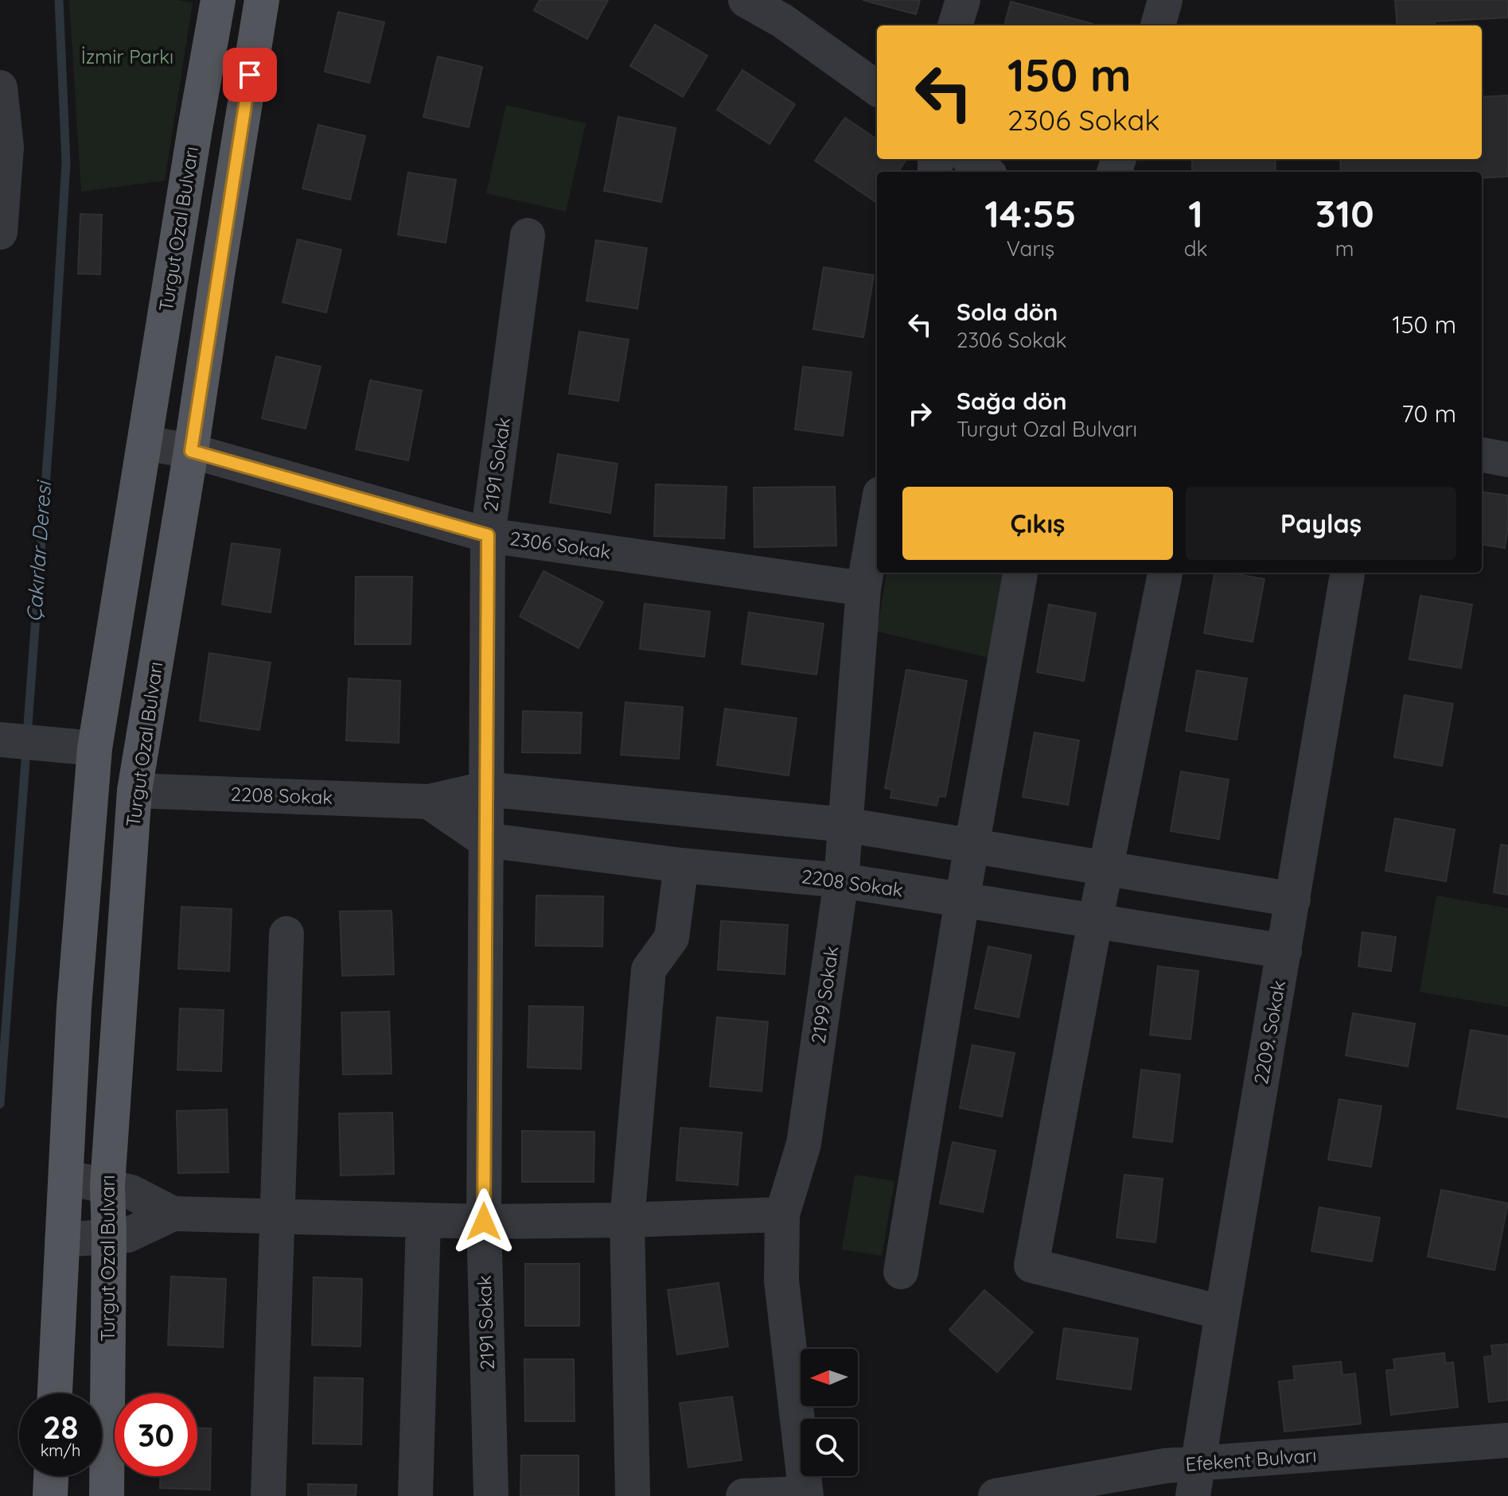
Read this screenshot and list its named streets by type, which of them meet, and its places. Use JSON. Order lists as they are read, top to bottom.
{
  "streets": {
    "main road": ["Turgut Ozal Bulvarı"],
    "street": [
      "2191 Sokak",
      "2306 Sokak",
      "2208 Sokak",
      "2199 Sokak",
      "2209. Sokak",
      "Efekent Bulvarı"
    ]
  },
  "crossings": [
    ["Turgut Ozal Bulvarı", "2306 Sokak"],
    ["Turgut Ozal Bulvarı", "2208 Sokak"],
    ["2191 Sokak", "2306 Sokak"],
    ["2191 Sokak", "2208 Sokak"],
    ["2306 Sokak", "2199 Sokak"],
    ["2208 Sokak", "2199 Sokak"],
    ["2208 Sokak", "2209. Sokak"],
    ["2209. Sokak", "Efekent Bulvarı"]
  ],
  "water": ["Çakırlar Deresi"],
  "parks": ["İzmir Parkı"],
  "north": "left",
  "page": {
    "turn": ["150 m", "2306 Sokak"],
    "eta": [
      "14:55",
      "Varış",
      "1",
      "dk",
      "310",
      "m"
    ],
    "list": [
      {
        "name": "Sola dön",
        "note": "2306 Sokak",
        "value": "150 m"
      },
      {
        "name": "Sağa dön",
        "note": "Turgut Ozal Bulvarı",
        "value": "70 m"
      }
    ],
    "buttons": ["Çıkış", "Paylaş"],
    "speed": "28 km/h",
    "limit": "30"
  }
}
